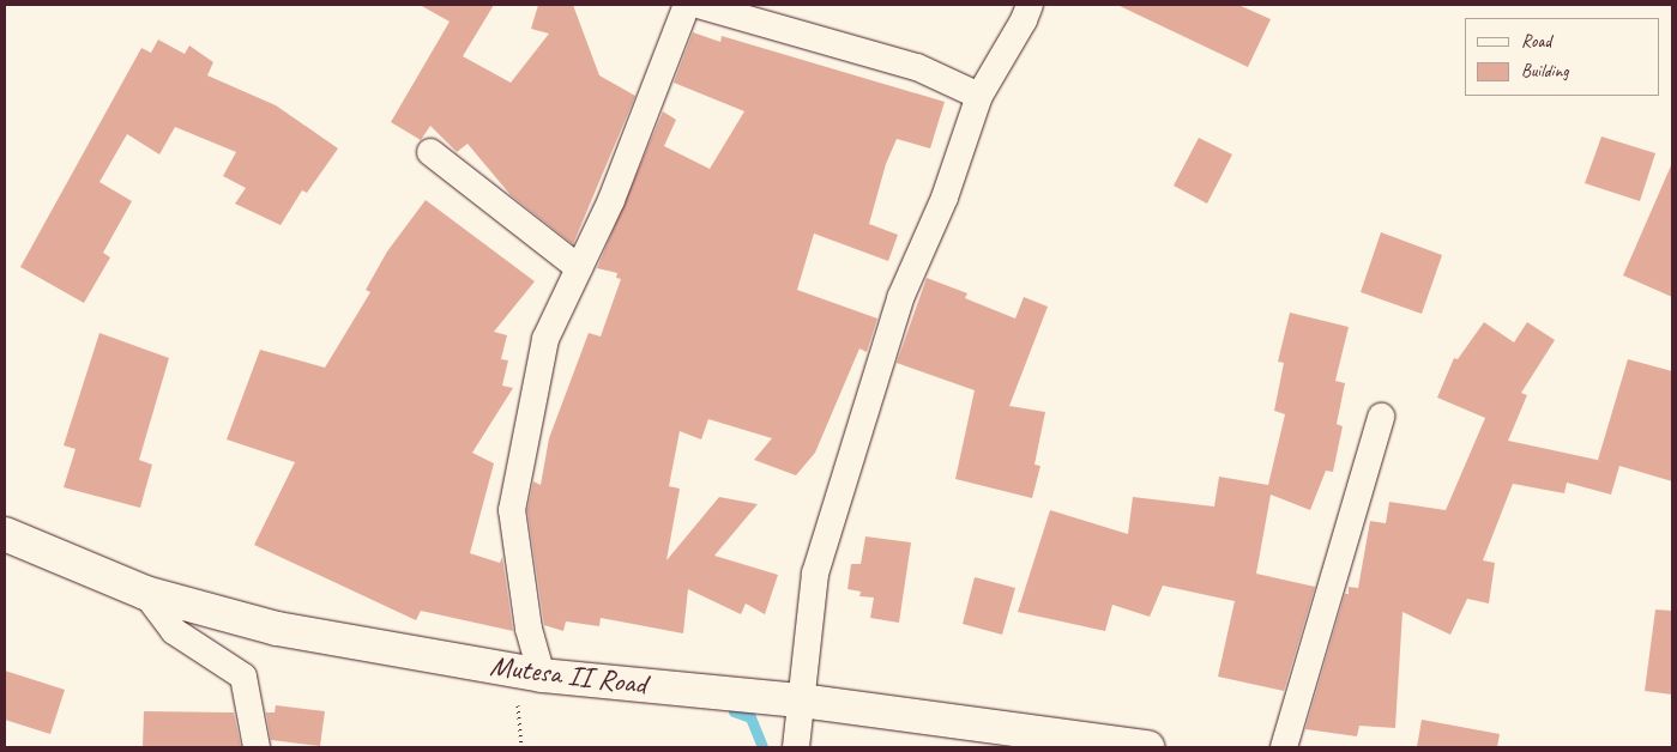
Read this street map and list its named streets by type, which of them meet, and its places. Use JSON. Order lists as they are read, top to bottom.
{
  "streets": {
    "street": ["Mutesa II Road"]
  },
  "legend": ["Road", "Building"]
}
